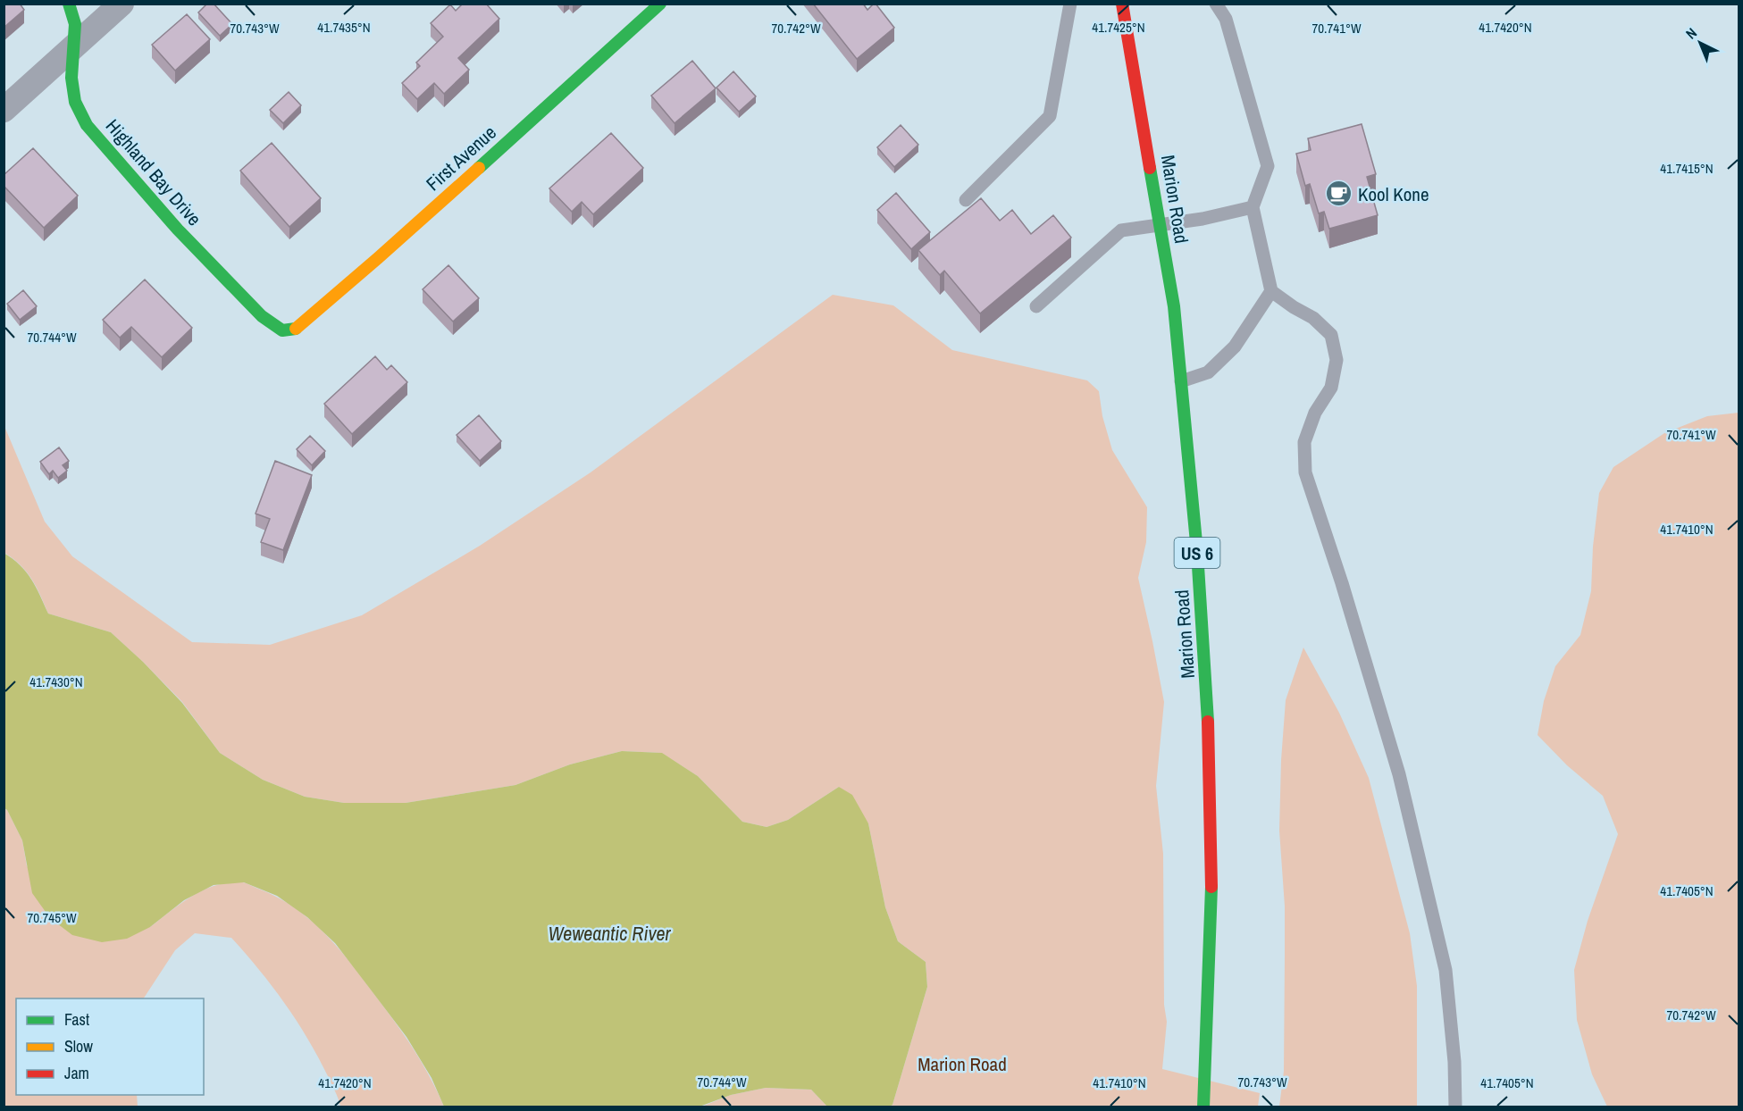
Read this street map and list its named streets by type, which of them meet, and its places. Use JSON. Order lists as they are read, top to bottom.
{
  "streets": {
    "main road": [
      "First Avenue",
      "Highland Bay Drive",
      "Marion Road",
      "US 6"
    ]
  },
  "crossings": [
    ["First Avenue", "Highland Bay Drive"]
  ],
  "water": ["Weweantic River"],
  "parks": ["Marion Road"],
  "places": {
    "cafe": ["Kool Kone"]
  },
  "legend": ["Fast", "Slow", "Jam"],
  "north": "top left",
  "coordinates": [
    "41.7425°N",
    "41.7435°N",
    "41.7420°N",
    "70.743°W",
    "70.742°W",
    "70.741°W",
    "41.7415°N",
    "70.744°W",
    "41.7410°N",
    "41.7430°N",
    "41.7405°N",
    "70.745°W"
  ]
}
